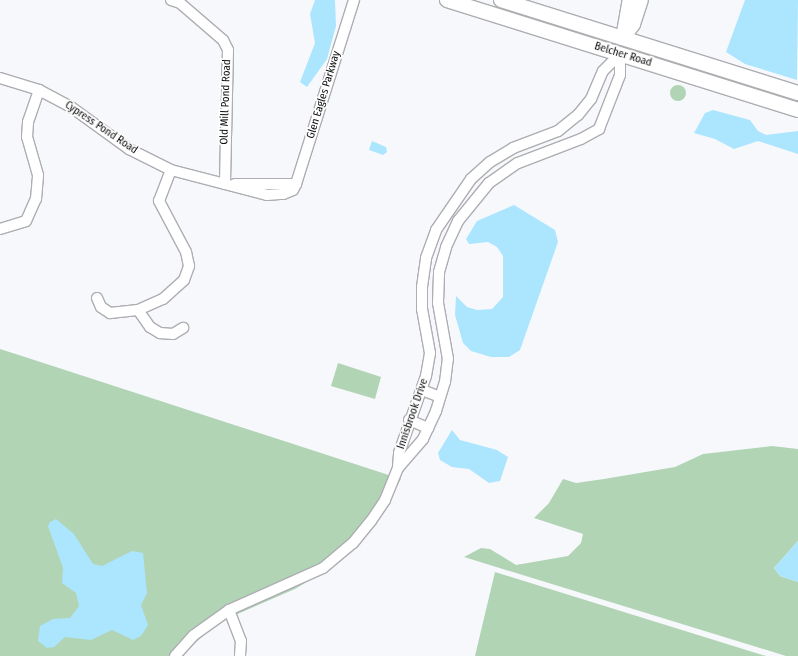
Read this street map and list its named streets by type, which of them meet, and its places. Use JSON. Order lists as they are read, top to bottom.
{
  "streets": {
    "main road": ["Belcher Road"],
    "street": [
      "Glen Eagles Parkway",
      "Old Mill Pond Road",
      "Cypress Pond Road",
      "Innisbrook Drive"
    ]
  },
  "crossings": [
    ["Belcher Road", "Innisbrook Drive"],
    ["Glen Eagles Parkway", "Cypress Pond Road"],
    ["Old Mill Pond Road", "Cypress Pond Road"]
  ]
}
